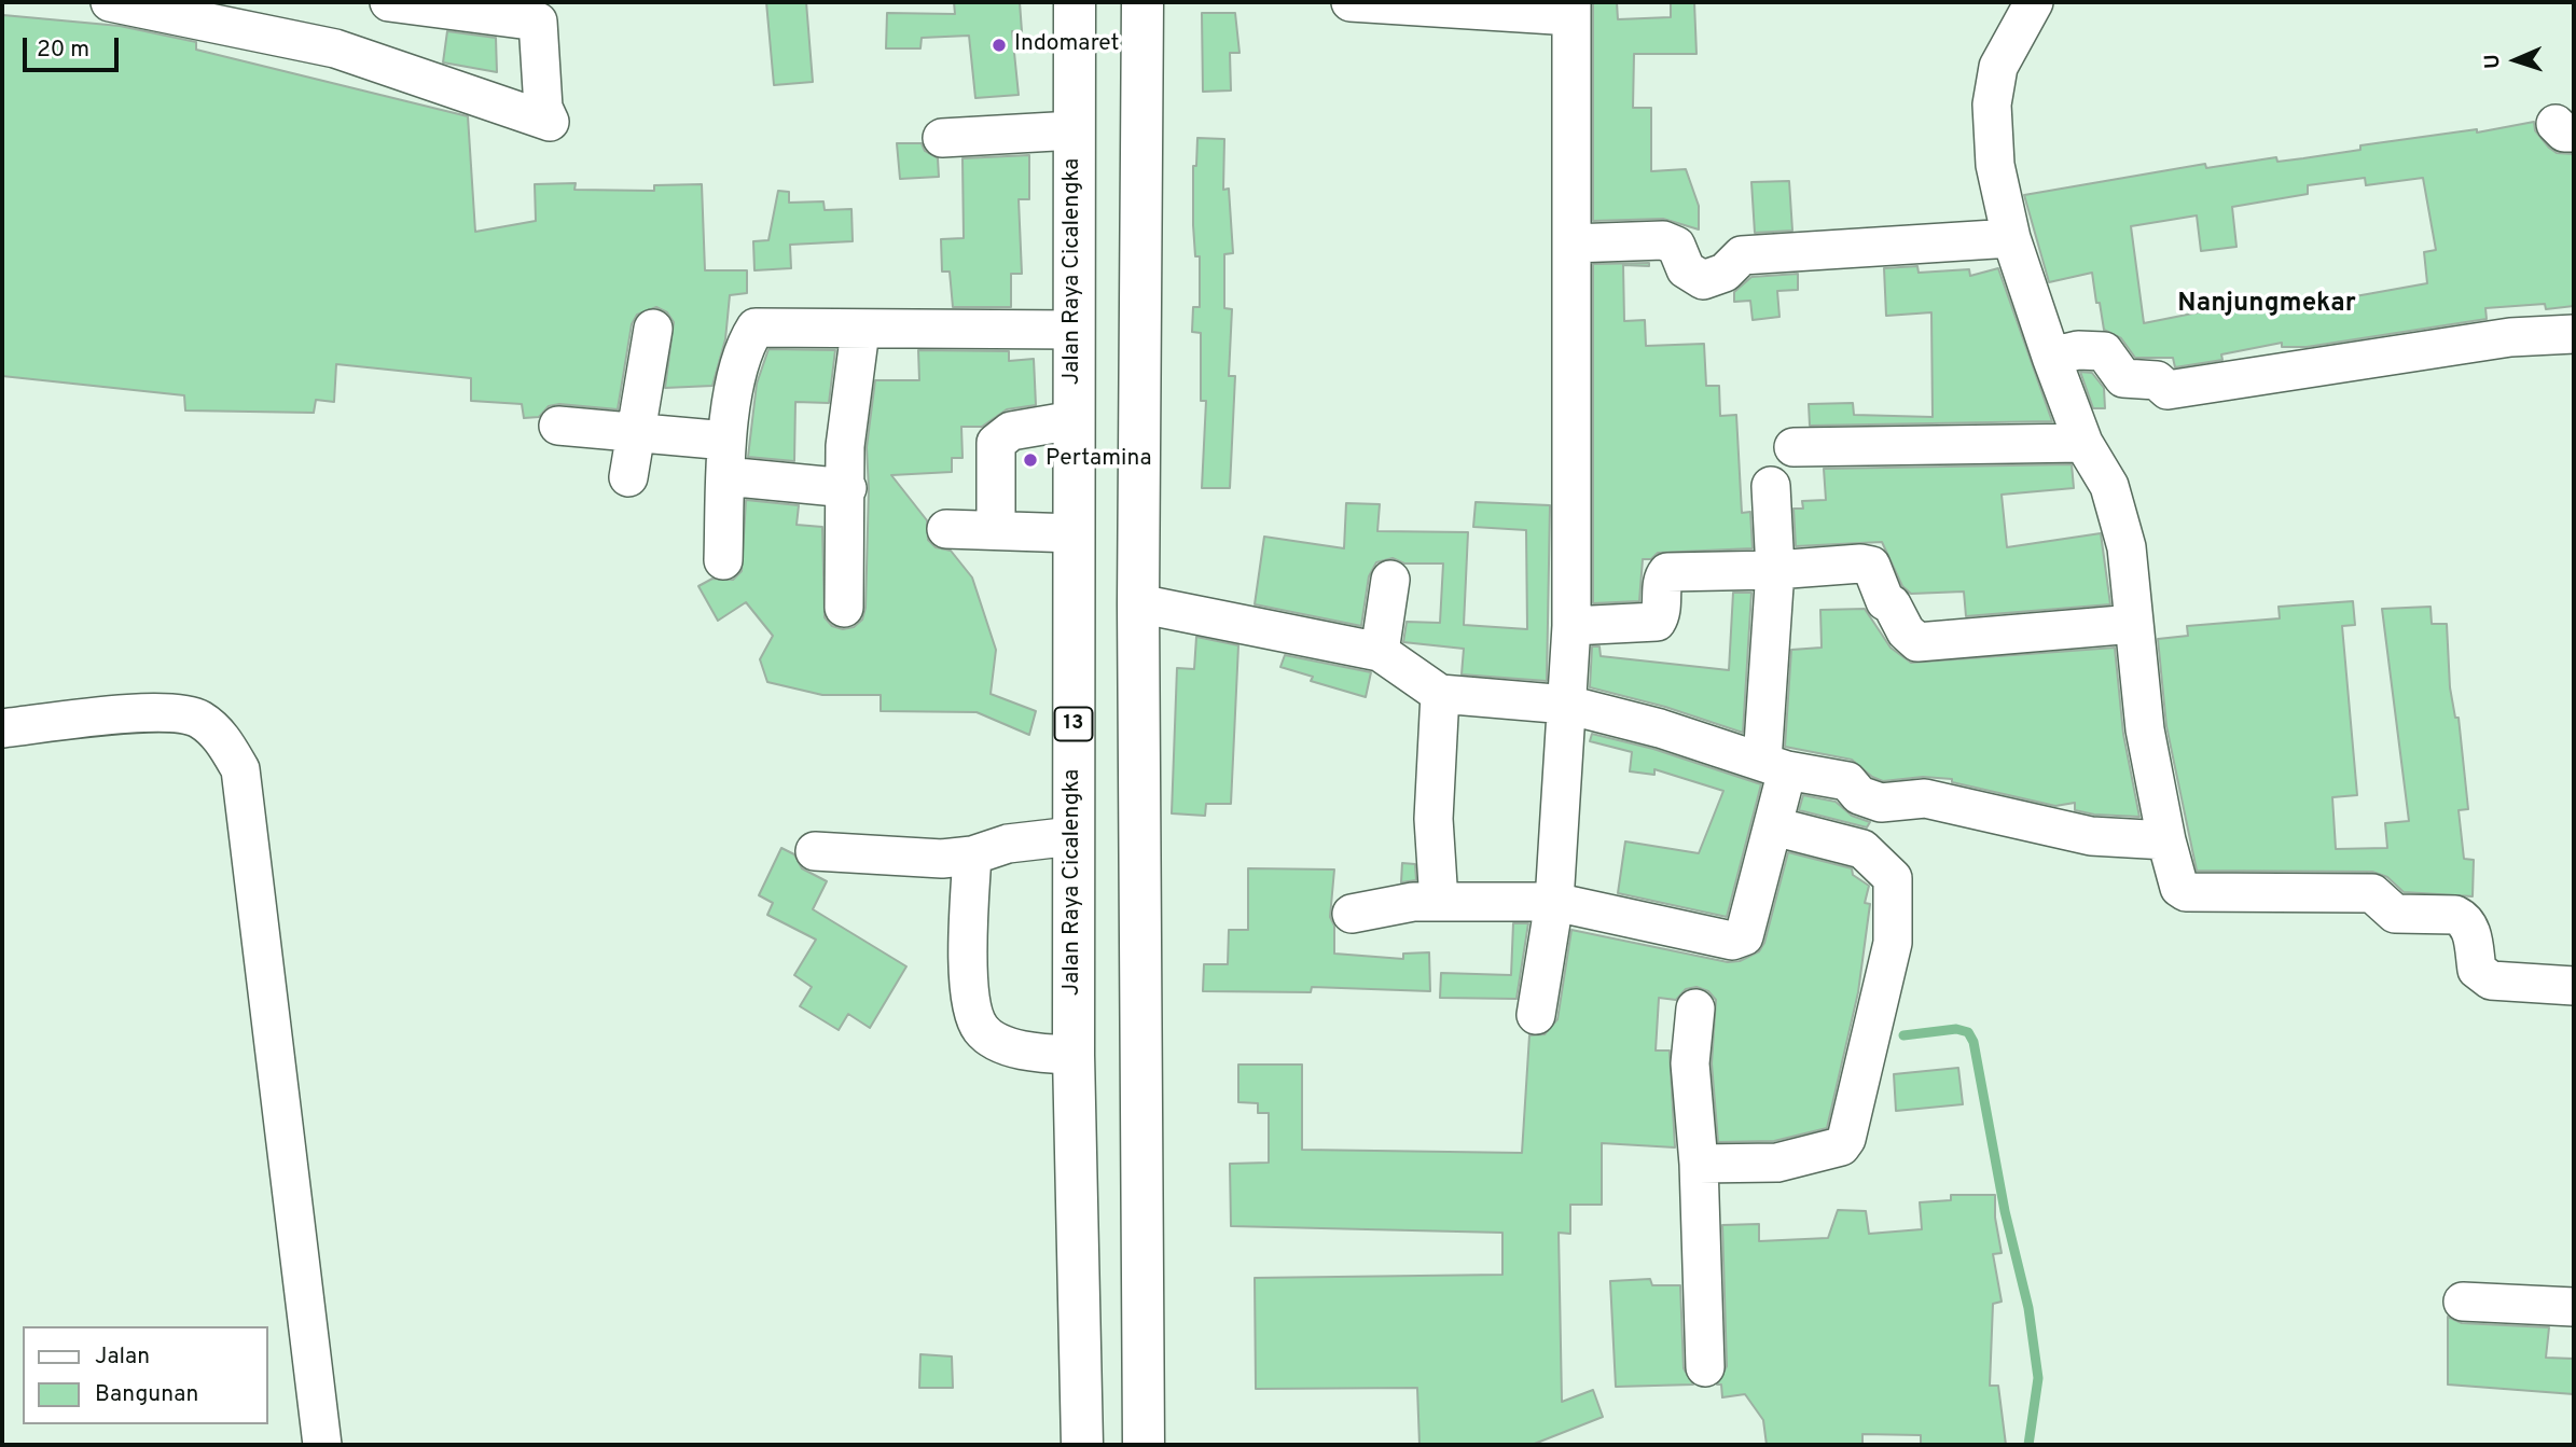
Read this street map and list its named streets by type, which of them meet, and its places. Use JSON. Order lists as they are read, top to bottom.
{
  "streets": {
    "highway": ["Jalan Raya Cicalengka", "13"]
  },
  "districts": ["Nanjungmekar"],
  "places": ["Indomaret", "Pertamina"],
  "legend": ["Jalan", "Bangunan"],
  "scale_bar": "20 m",
  "north": "left"
}
